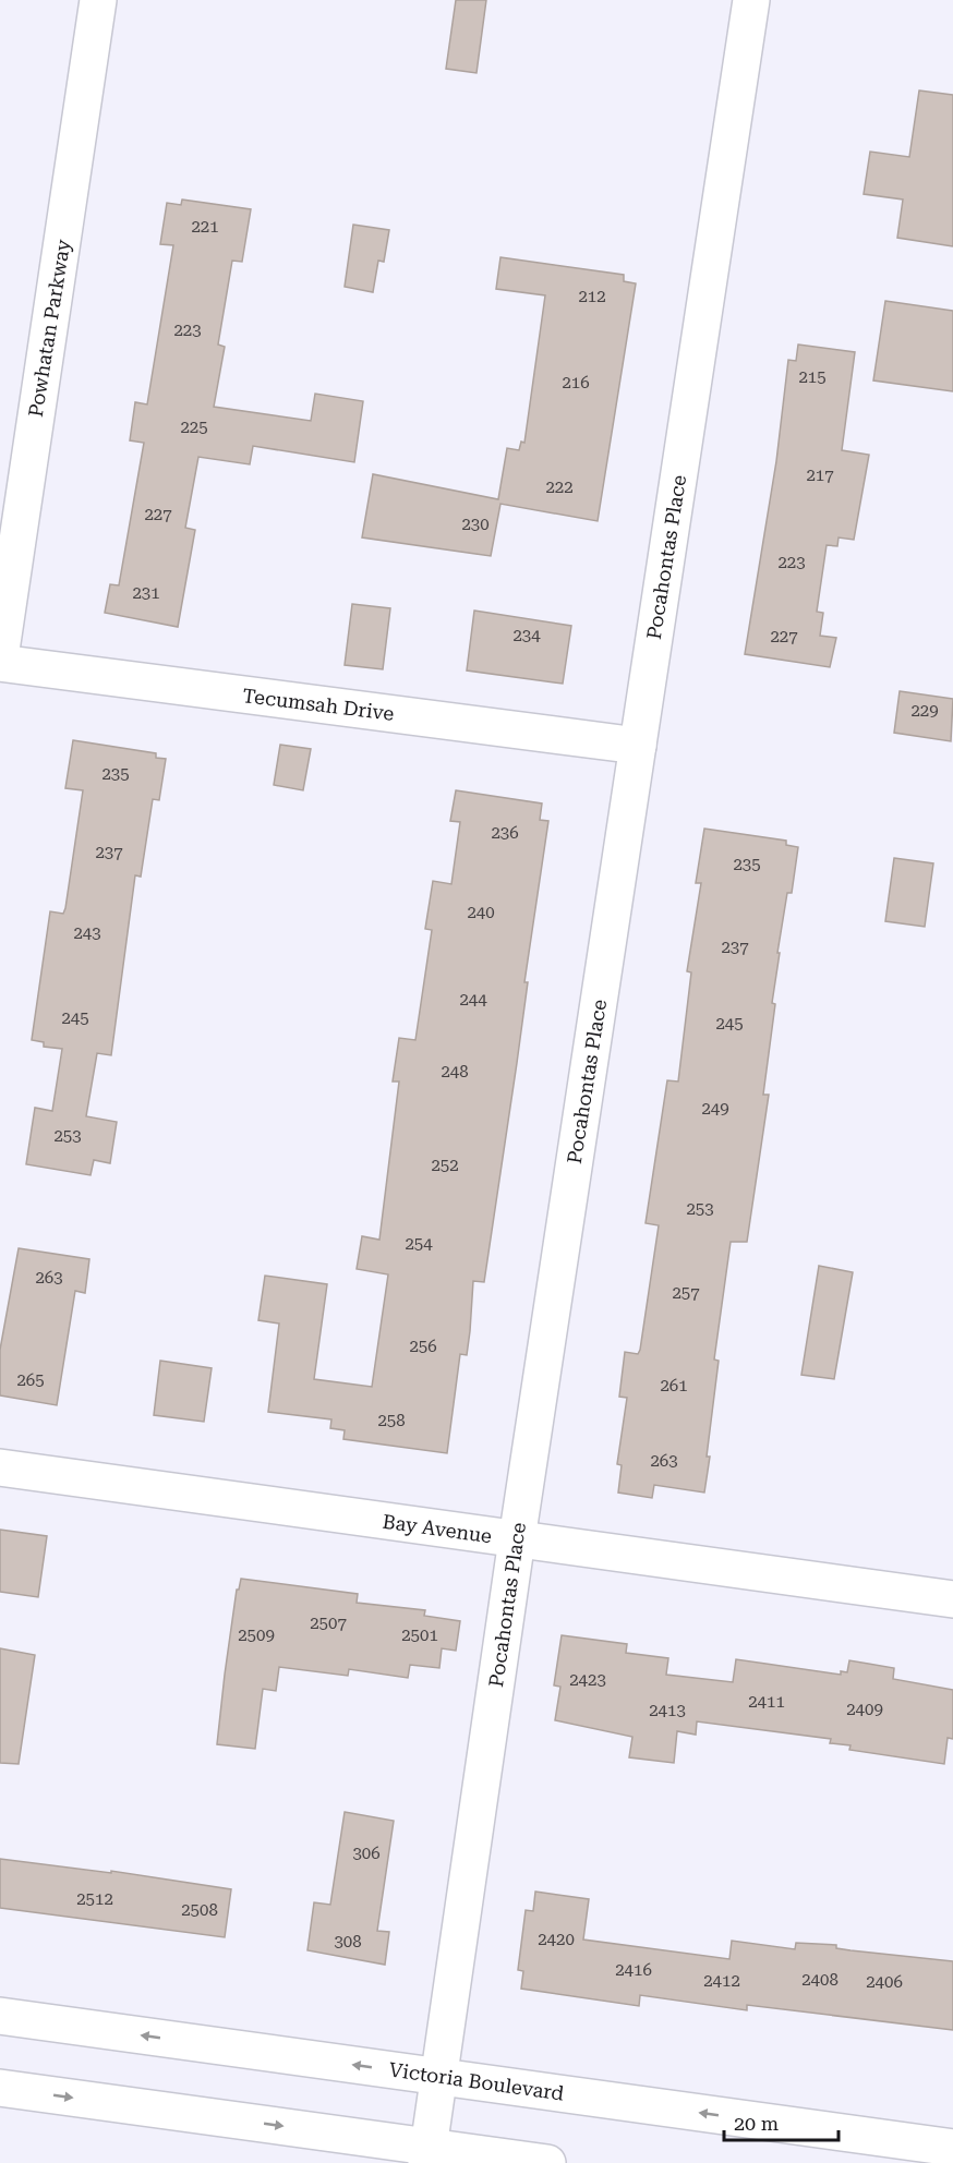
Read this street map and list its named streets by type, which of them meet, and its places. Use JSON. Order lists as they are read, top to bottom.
{
  "streets": {
    "street": [
      "Powhatan Parkway",
      "Pocahontas Place",
      "Tecumsah Drive",
      "Bay Avenue",
      "Victoria Boulevard"
    ]
  },
  "crossings": [
    ["Pocahontas Place", "Tecumsah Drive"],
    ["Pocahontas Place", "Bay Avenue"],
    ["Pocahontas Place", "Victoria Boulevard"]
  ],
  "house_numbers": [
    "221",
    "212",
    "223",
    "215",
    "216",
    "225",
    "217",
    "222",
    "227",
    "230",
    "223",
    "231",
    "234",
    "227",
    "229",
    "235",
    "236",
    "237",
    "235",
    "240",
    "243",
    "237",
    "244",
    "245",
    "245",
    "248",
    "249",
    "253",
    "252",
    "253",
    "254",
    "263",
    "257",
    "256",
    "265",
    "261",
    "258",
    "263",
    "2507",
    "2509",
    "2501",
    "2423",
    "2411",
    "2409",
    "2413",
    "306",
    "2512",
    "2508",
    "2420",
    "308",
    "2416",
    "2408",
    "2412",
    "2406"
  ],
  "scale_bar": "20 m"
}
